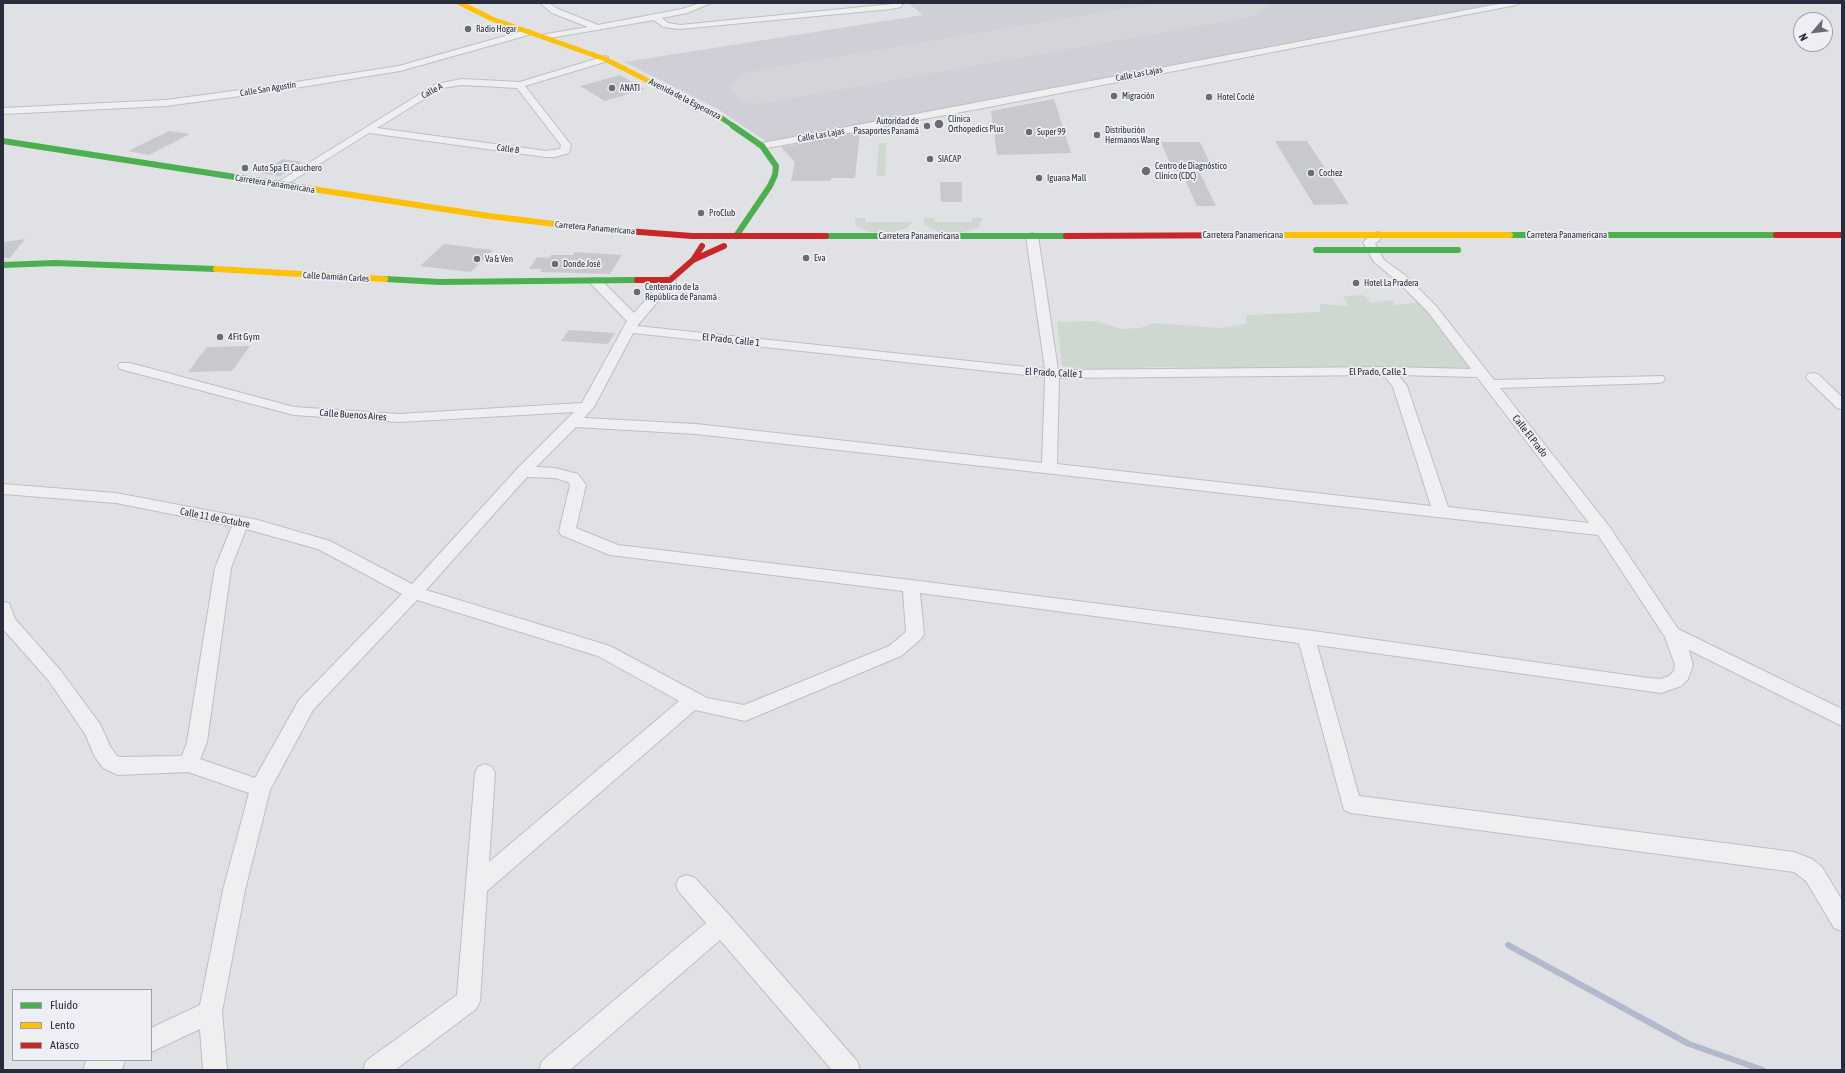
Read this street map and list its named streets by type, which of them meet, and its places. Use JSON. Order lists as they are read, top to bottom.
{
  "streets": {
    "main road": ["Avenida de la Esperanza", "Carretera Panamericana", "Calle Damián Carles"],
    "street": [
      "Calle Las Lajas",
      "Calle San Agustín",
      "Calle A",
      "Calle B",
      "El Prado, Calle 1",
      "Calle Buenos Aires",
      "Calle El Prado",
      "Calle 11 de Octubre"
    ]
  },
  "crossings": [
    ["Calle Las Lajas", "Avenida de la Esperanza"],
    ["Calle San Agustín", "Avenida de la Esperanza"],
    ["Calle A", "Avenida de la Esperanza"],
    ["Calle A", "Calle B"],
    ["Calle A", "Carretera Panamericana"],
    ["Avenida de la Esperanza", "Carretera Panamericana"],
    ["El Prado, Calle 1", "Calle El Prado"]
  ],
  "places": [
    "Radio Hogar",
    "ANATI",
    "Migración",
    "Hotel Coclé",
    "Clínica Orthopedics Plus",
    "Autoridad de Pasaportes Panamá",
    "Super 99",
    "Distribución Hermanos Wang",
    "SIACAP",
    "Auto Spa El Cauchero",
    "Centro de Diagnóstico Clínico (CDC)",
    "Cochez",
    "Iguana Mall",
    "ProClub",
    "Eva",
    "Va & Ven",
    "Donde José",
    "Hotel La Pradera",
    "Centenario de la República de Panamá",
    "4Fit Gym"
  ],
  "legend": ["Fluido", "Lento", "Atasco"],
  "north": "bottom left"
}
